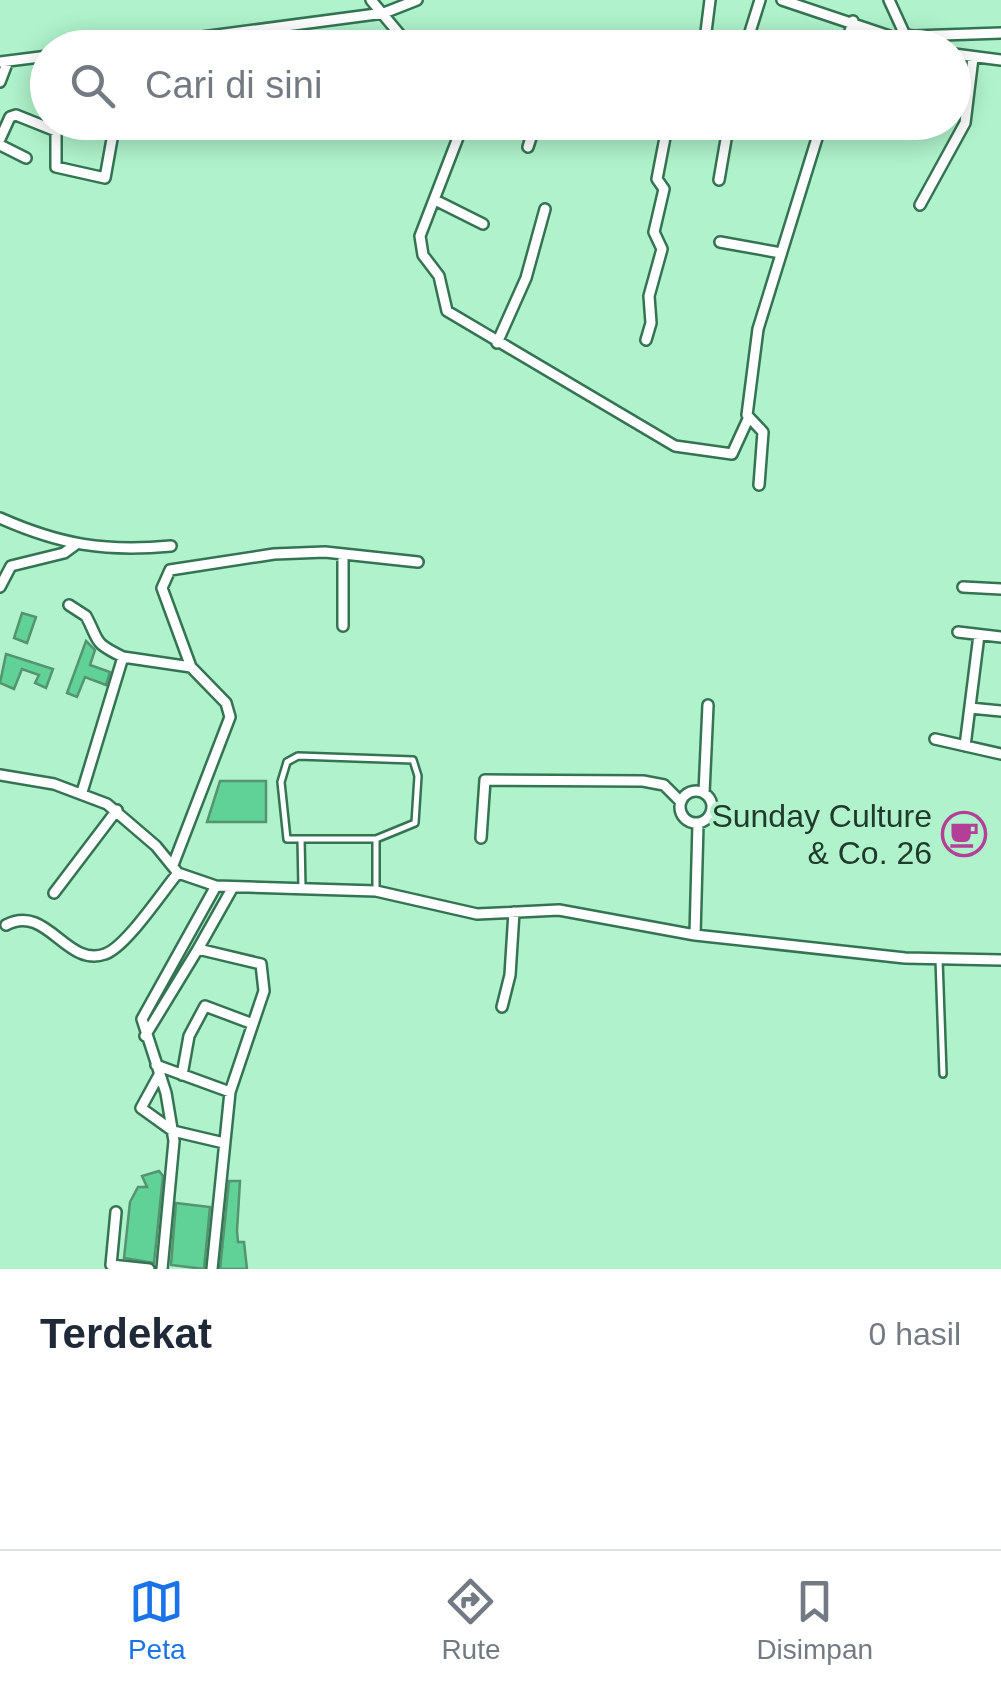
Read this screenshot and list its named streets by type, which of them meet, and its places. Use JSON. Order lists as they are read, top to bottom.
{
  "places": {
    "cafe": ["Sunday Culture & Co. 26"]
  },
  "page": {
    "search": "Cari di sini",
    "heading": ["Terdekat", "0 hasil"],
    "nav": ["Peta", "Rute", "Disimpan"]
  }
}
